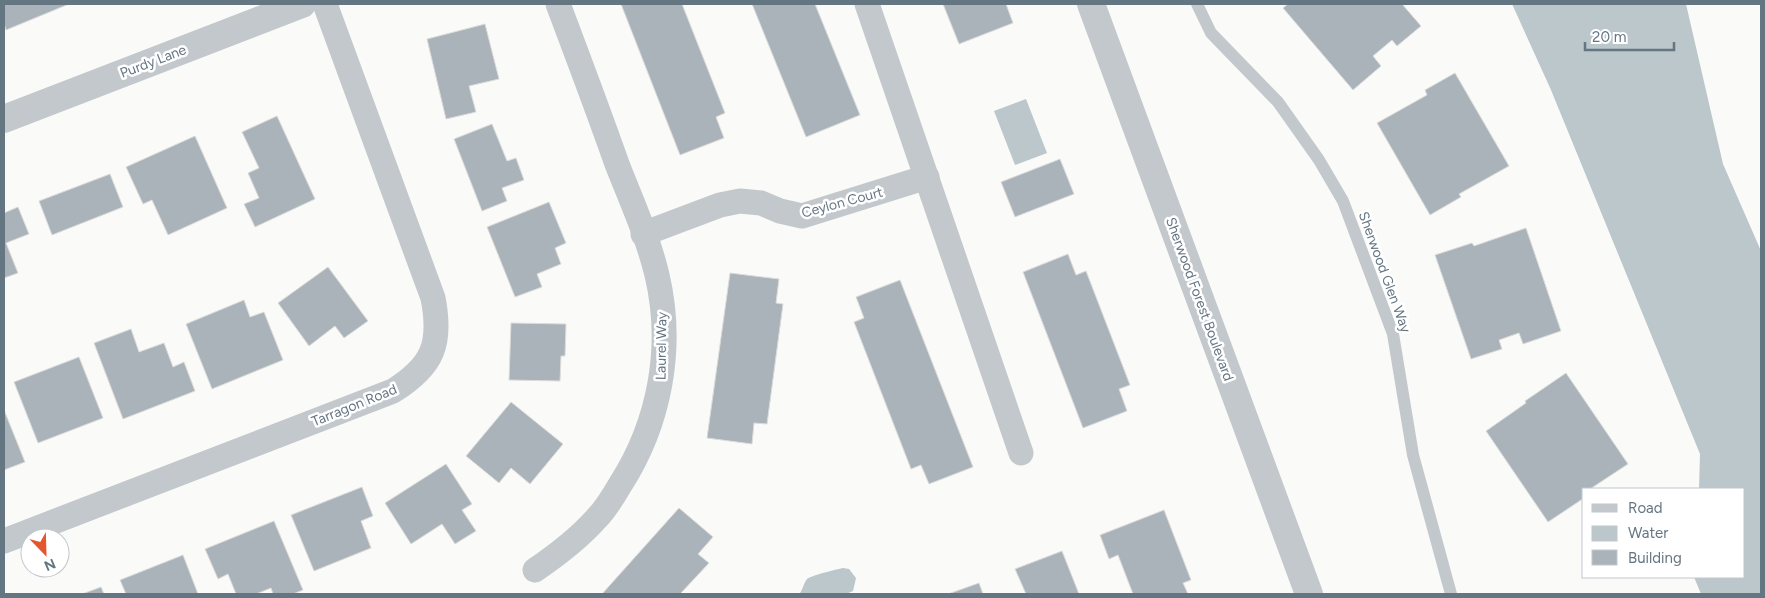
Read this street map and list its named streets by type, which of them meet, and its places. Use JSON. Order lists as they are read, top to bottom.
{
  "streets": {
    "street": [
      "Purdy Lane",
      "Ceylon Court",
      "Sherwood Forest Boulevard",
      "Laurel Way",
      "Tarragon Road"
    ],
    "lane": ["Sherwood Glen Way"]
  },
  "crossings": [
    ["Ceylon Court", "Laurel Way"]
  ],
  "legend": ["Road", "Water", "Building"],
  "scale_bar": "20 m",
  "north": "bottom right"
}
